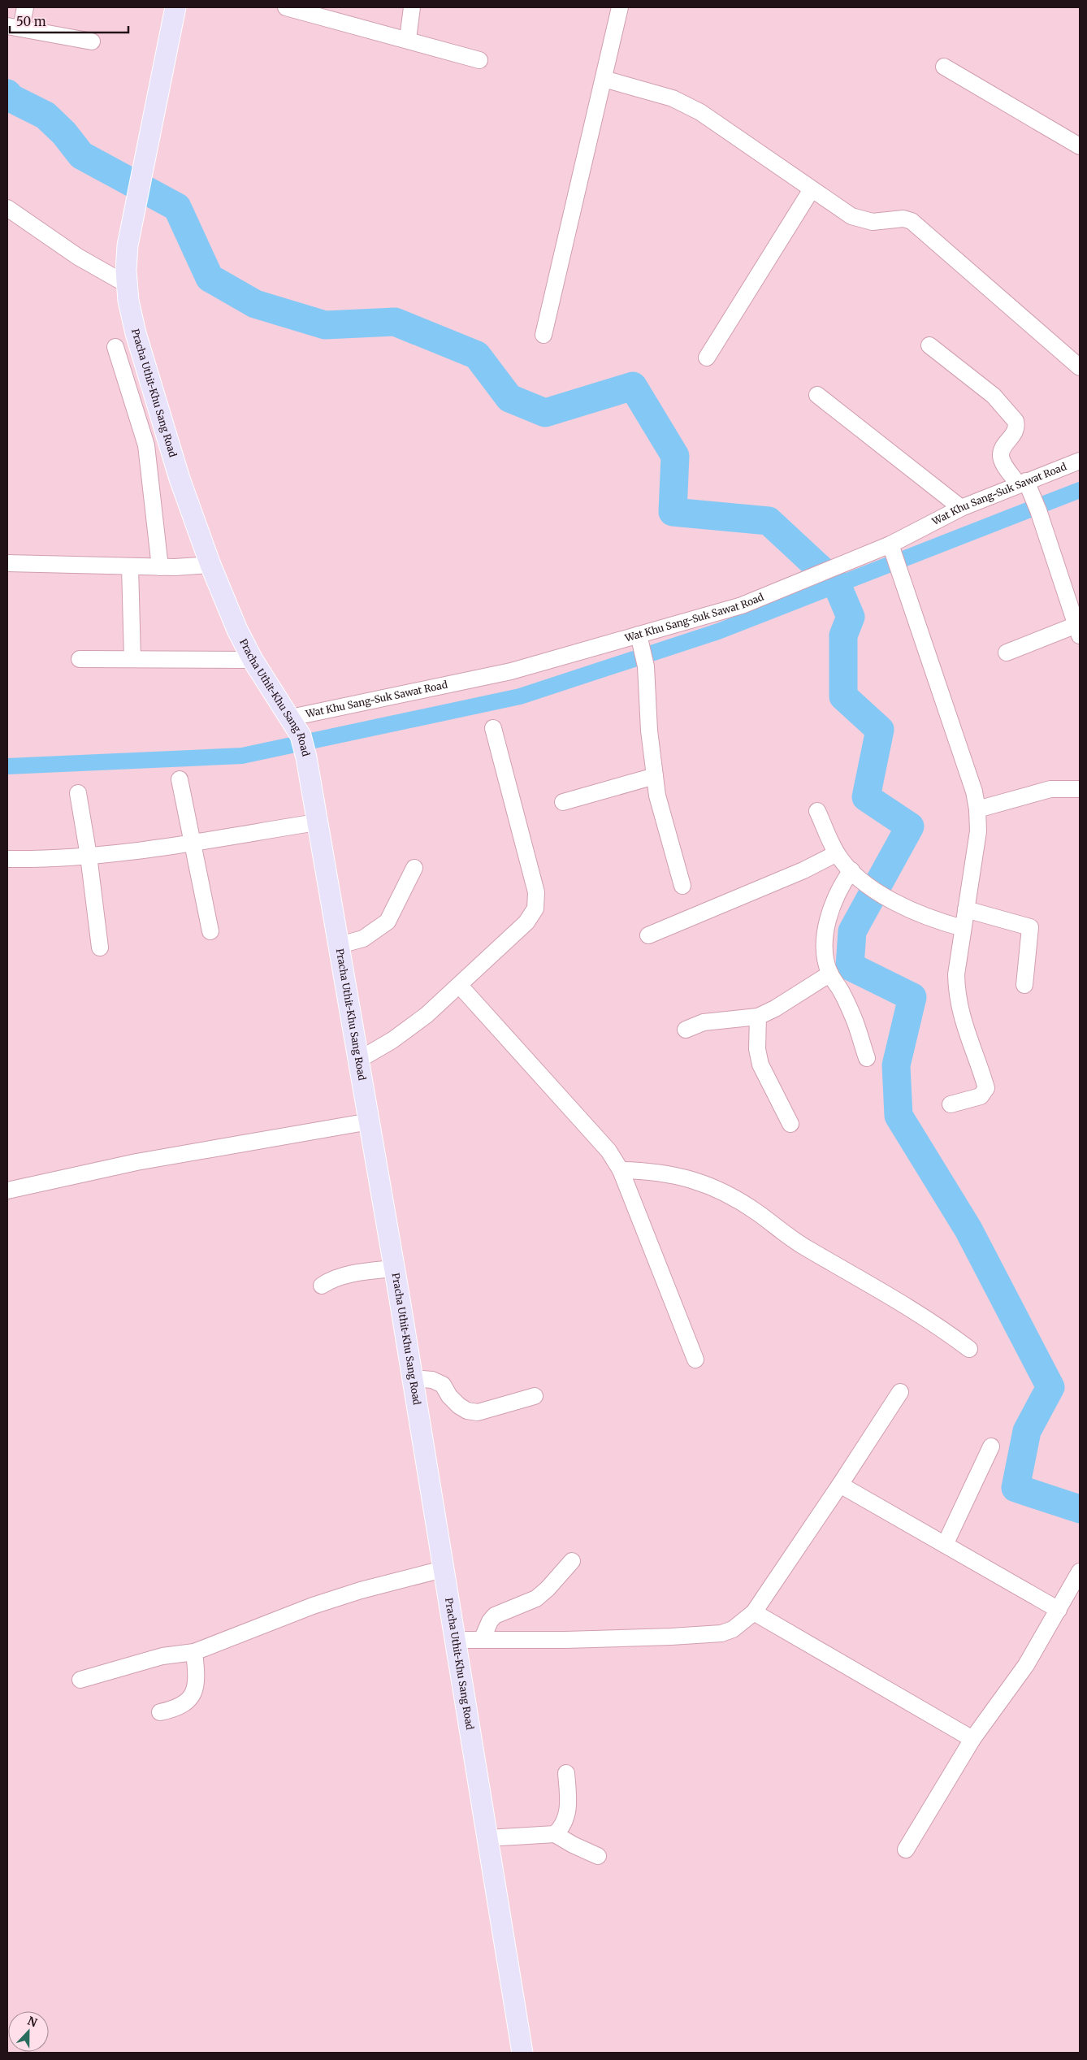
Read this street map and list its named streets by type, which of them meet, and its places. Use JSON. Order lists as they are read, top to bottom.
{
  "streets": {
    "main road": ["Pracha Uthit-Khu Sang Road"],
    "street": ["Wat Khu Sang-Suk Sawat Road"]
  },
  "crossings": [
    ["Pracha Uthit-Khu Sang Road", "Wat Khu Sang-Suk Sawat Road"]
  ],
  "scale_bar": "50 m",
  "north": "top"
}
